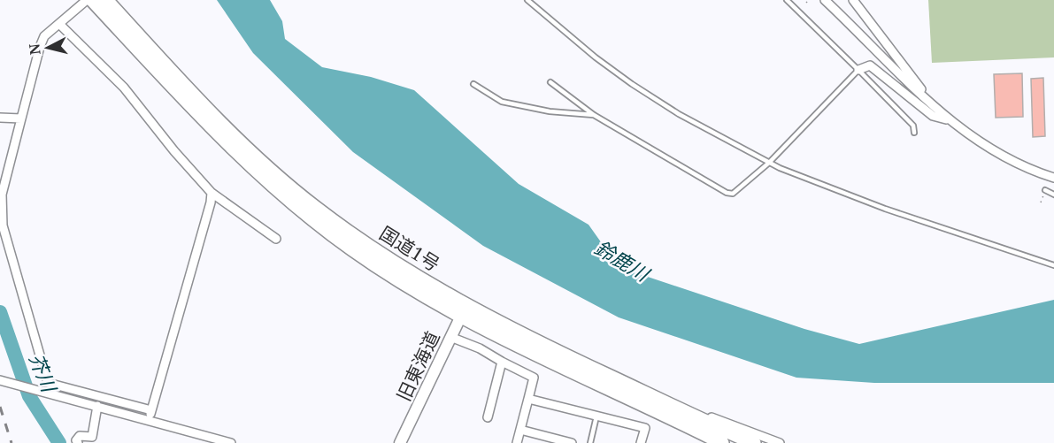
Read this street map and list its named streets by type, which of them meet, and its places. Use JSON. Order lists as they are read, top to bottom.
{
  "streets": {
    "highway": ["国道1号"],
    "street": ["旧東海道"]
  },
  "crossings": [
    ["国道1号", "旧東海道"]
  ],
  "water": ["鈴鹿川", "芥川"],
  "north": "left"
}
